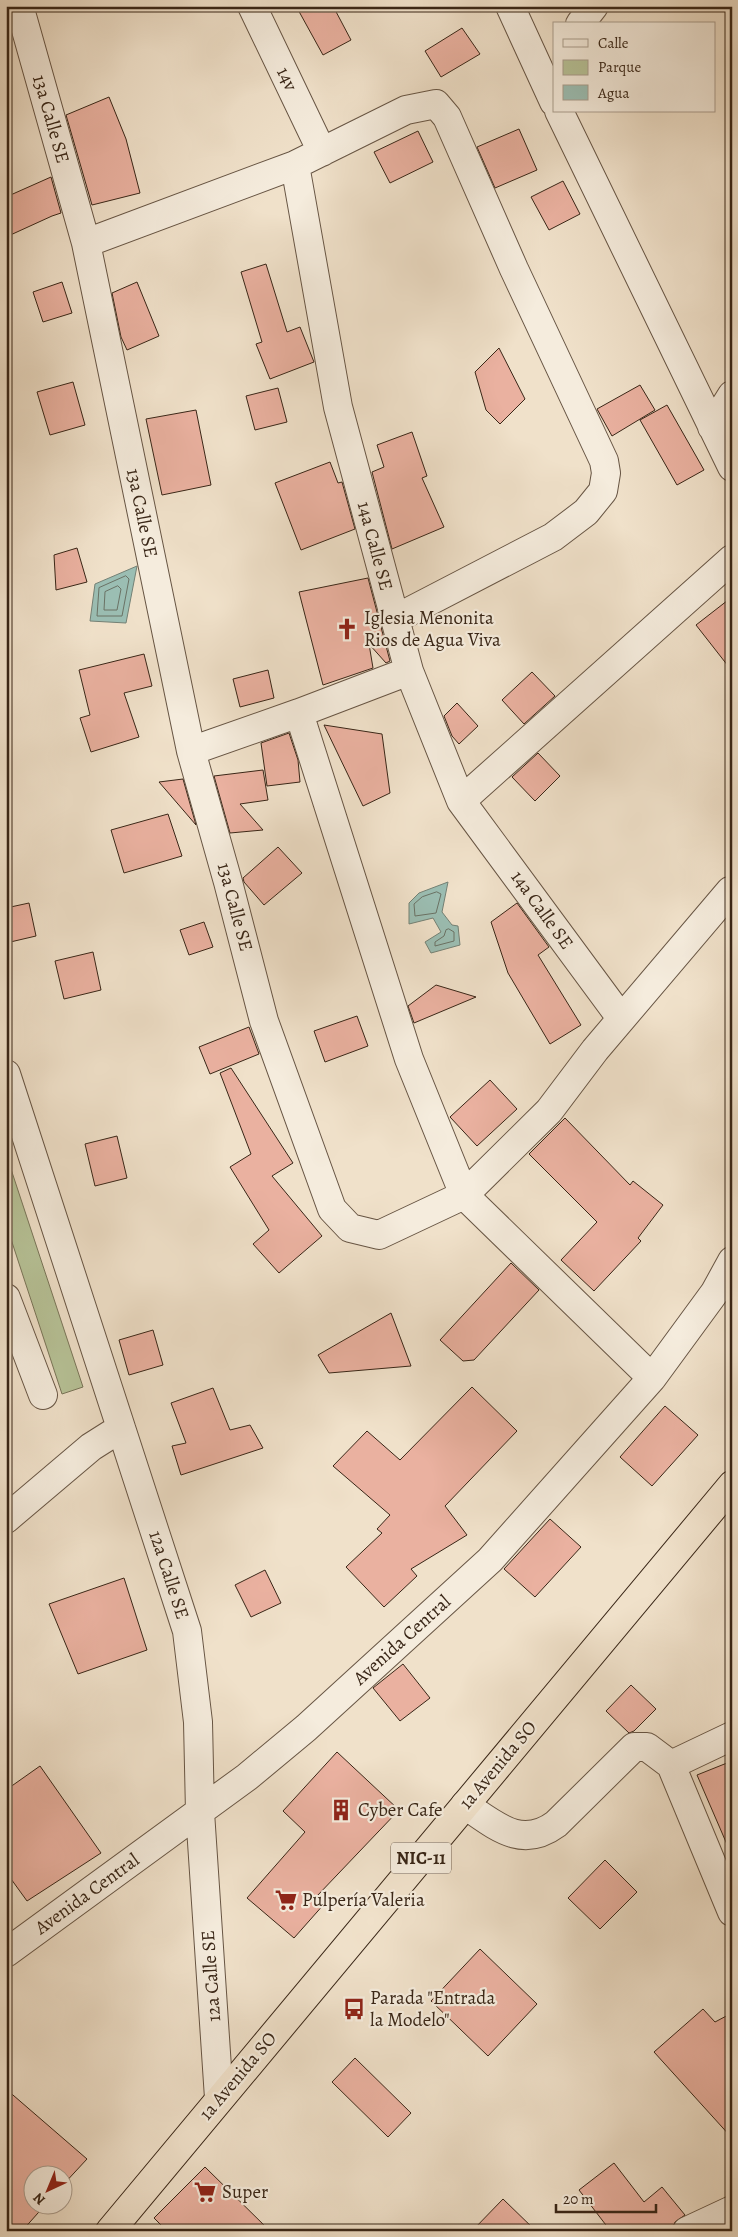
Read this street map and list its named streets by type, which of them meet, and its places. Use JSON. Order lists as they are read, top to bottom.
{
  "streets": {
    "highway": ["1a Avenida SO", "NIC-11"],
    "street": [
      "14v",
      "13a Calle SE",
      "14a Calle SE",
      "12a Calle SE",
      "Avenida Central"
    ]
  },
  "crossings": [
    ["12a Calle SE", "Avenida Central"],
    ["12a Calle SE", "1a Avenida SO"]
  ],
  "places": {
    "church": ["Iglesia Menonita Rios de Agua Viva"],
    "building": ["Cyber Cafe"],
    "supermarket": ["Pulpería Valeria", "Super"],
    "bus stop": ["Parada \"Entrada la Modelo\""]
  },
  "legend": ["Calle", "Parque", "Agua"],
  "scale_bar": "20 m",
  "north": "bottom left"
}
